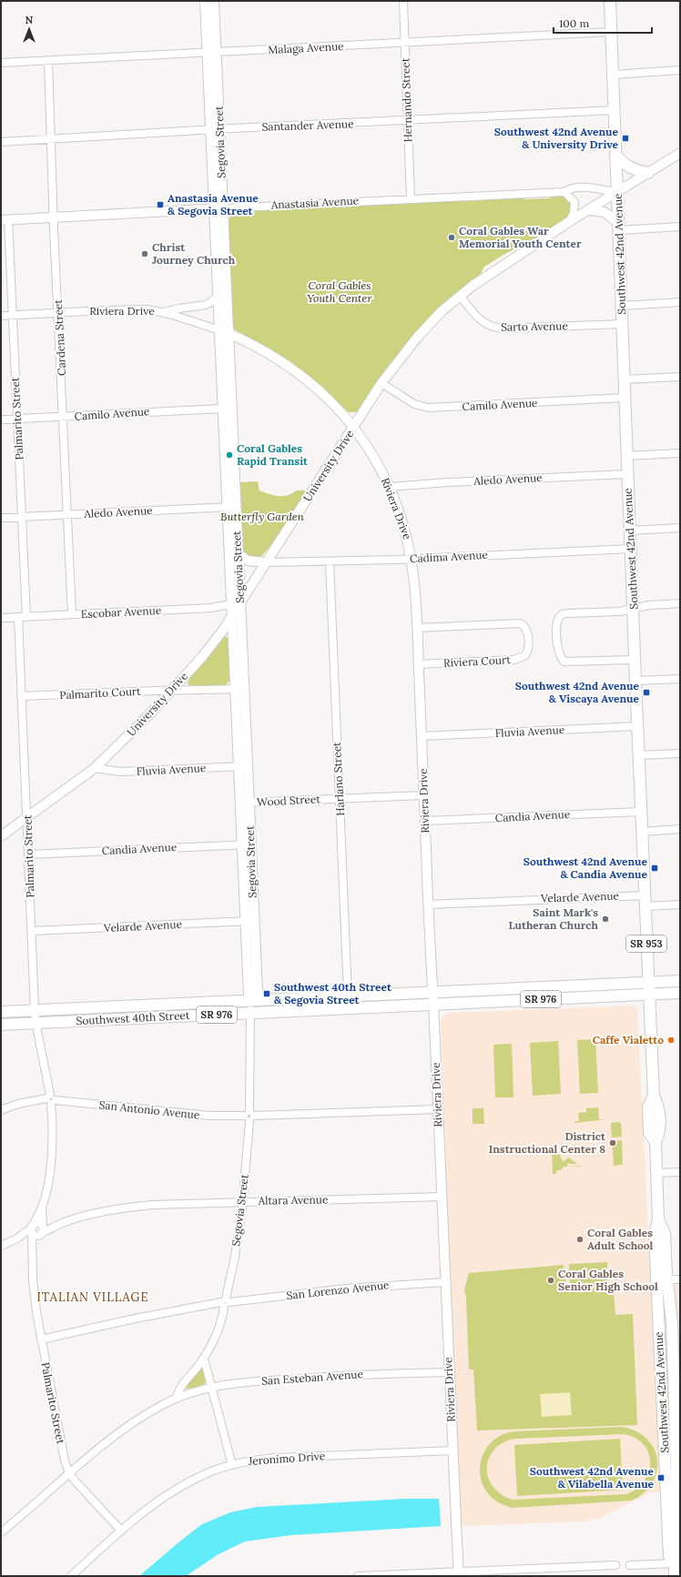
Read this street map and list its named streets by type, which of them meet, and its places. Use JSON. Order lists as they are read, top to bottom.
{
  "streets": {
    "main road": [
      "Southwest 42nd Avenue",
      "SR 953",
      "SR 976",
      "Southwest 40th Street"
    ],
    "street": [
      "Malaga Avenue",
      "Hernando Street",
      "Santander Avenue",
      "Segovia Street",
      "Anastasia Avenue",
      "Riviera Drive",
      "Sarto Avenue",
      "Cardena Street",
      "Camilo Avenue",
      "Palmarito Street",
      "University Drive",
      "Aledo Avenue",
      "Cadima Avenue",
      "Escobar Avenue",
      "Riviera Court",
      "Palmarito Court",
      "Fluvia Avenue",
      "Harlano Street",
      "Wood Street",
      "Candia Avenue",
      "Velarde Avenue",
      "San Antonio Avenue",
      "Altara Avenue",
      "San Lorenzo Avenue",
      "San Esteban Avenue",
      "Jeronimo Drive"
    ]
  },
  "crossings": [
    ["Malaga Avenue", "Hernando Street"],
    ["Malaga Avenue", "Segovia Street"],
    ["Malaga Avenue", "Southwest 42nd Avenue"],
    ["Malaga Avenue", "Cardena Street"],
    ["Hernando Street", "Santander Avenue"],
    ["Hernando Street", "Anastasia Avenue"],
    ["Santander Avenue", "Segovia Street"],
    ["Santander Avenue", "Southwest 42nd Avenue"],
    ["Santander Avenue", "Cardena Street"],
    ["Segovia Street", "Anastasia Avenue"],
    ["Segovia Street", "Riviera Drive"],
    ["Segovia Street", "Camilo Avenue"],
    ["Segovia Street", "University Drive"],
    ["Segovia Street", "Aledo Avenue"],
    ["Segovia Street", "Escobar Avenue"],
    ["Segovia Street", "Palmarito Court"],
    ["Segovia Street", "Fluvia Avenue"],
    ["Segovia Street", "Wood Street"],
    ["Segovia Street", "Candia Avenue"],
    ["Segovia Street", "Velarde Avenue"],
    ["Segovia Street", "Southwest 40th Street"],
    ["Segovia Street", "San Antonio Avenue"],
    ["Segovia Street", "Altara Avenue"],
    ["Segovia Street", "San Lorenzo Avenue"],
    ["Anastasia Avenue", "Southwest 42nd Avenue"],
    ["Anastasia Avenue", "Cardena Street"],
    ["Anastasia Avenue", "Palmarito Street"],
    ["Anastasia Avenue", "University Drive"],
    ["Southwest 42nd Avenue", "Sarto Avenue"],
    ["Southwest 42nd Avenue", "Camilo Avenue"],
    ["Southwest 42nd Avenue", "University Drive"],
    ["Southwest 42nd Avenue", "Aledo Avenue"],
    ["Southwest 42nd Avenue", "Cadima Avenue"],
    ["Southwest 42nd Avenue", "Fluvia Avenue"],
    ["Southwest 42nd Avenue", "Candia Avenue"],
    ["Southwest 42nd Avenue", "Velarde Avenue"],
    ["Southwest 42nd Avenue", "Southwest 40th Street"],
    ["Riviera Drive", "Cardena Street"],
    ["Riviera Drive", "Palmarito Street"],
    ["Riviera Drive", "University Drive"],
    ["Riviera Drive", "Aledo Avenue"],
    ["Riviera Drive", "Cadima Avenue"],
    ["Riviera Drive", "Riviera Court"],
    ["Riviera Drive", "Fluvia Avenue"],
    ["Riviera Drive", "Wood Street"],
    ["Riviera Drive", "Candia Avenue"],
    ["Riviera Drive", "Velarde Avenue"],
    ["Riviera Drive", "Southwest 40th Street"],
    ["Riviera Drive", "San Antonio Avenue"],
    ["Riviera Drive", "Altara Avenue"],
    ["Riviera Drive", "San Lorenzo Avenue"],
    ["Riviera Drive", "San Esteban Avenue"],
    ["Riviera Drive", "Jeronimo Drive"],
    ["Sarto Avenue", "University Drive"],
    ["Cardena Street", "Camilo Avenue"],
    ["Cardena Street", "Aledo Avenue"],
    ["Cardena Street", "Escobar Avenue"],
    ["Camilo Avenue", "Palmarito Street"],
    ["Camilo Avenue", "University Drive"],
    ["Palmarito Street", "University Drive"],
    ["Palmarito Street", "Aledo Avenue"],
    ["Palmarito Street", "Escobar Avenue"],
    ["Palmarito Street", "Palmarito Court"],
    ["Palmarito Street", "Candia Avenue"],
    ["Palmarito Street", "Velarde Avenue"],
    ["Palmarito Street", "Southwest 40th Street"],
    ["Palmarito Street", "San Antonio Avenue"],
    ["Palmarito Street", "Altara Avenue"],
    ["Palmarito Street", "San Lorenzo Avenue"],
    ["Palmarito Street", "San Esteban Avenue"],
    ["Palmarito Street", "Jeronimo Drive"],
    ["University Drive", "Cadima Avenue"],
    ["University Drive", "Escobar Avenue"],
    ["University Drive", "Palmarito Court"],
    ["University Drive", "Fluvia Avenue"],
    ["Cadima Avenue", "Harlano Street"],
    ["Harlano Street", "Wood Street"],
    ["Harlano Street", "Southwest 40th Street"]
  ],
  "districts": ["ITALIAN VILLAGE"],
  "parks": ["Coral Gables Youth Center", "Butterfly Garden"],
  "places": {
    "transit": [
      "Southwest 42nd Avenue & University Drive",
      "Anastasia Avenue & Segovia Street",
      "Southwest 42nd Avenue & Viscaya Avenue",
      "Southwest 42nd Avenue & Candia Avenue",
      "Southwest 40th Street & Segovia Street",
      "Southwest 42nd Avenue & Vilabella Avenue"
    ],
    "other": [
      "Coral Gables War Memorial Youth Center",
      "Christ Journey Church",
      "Coral Gables Rapid Transit",
      "Saint Mark's Lutheran Church",
      "Caffe Vialetto",
      "District Instructional Center 8",
      "Coral Gables Adult School",
      "Coral Gables Senior High School"
    ]
  },
  "scale_bar": "100 m",
  "north": "top"
}
